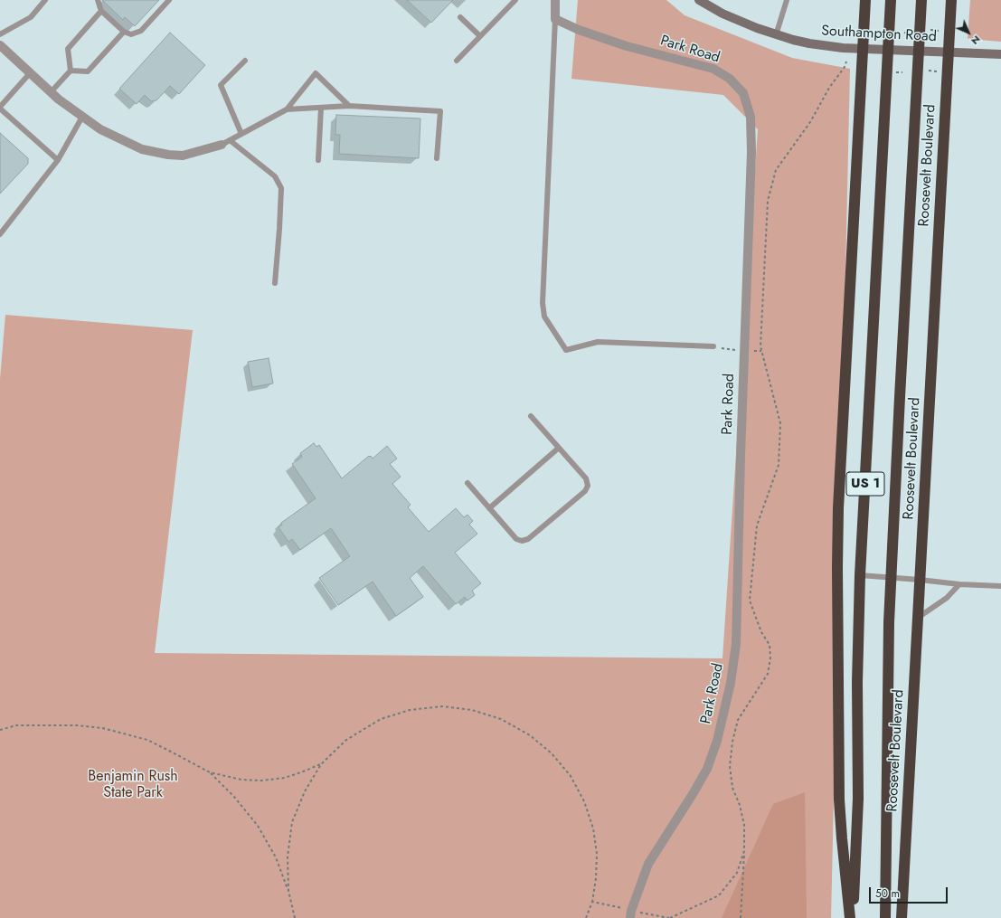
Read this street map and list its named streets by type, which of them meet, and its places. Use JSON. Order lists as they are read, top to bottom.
{
  "streets": {
    "highway": ["Roosevelt Boulevard", "US 1"],
    "street": ["Southampton Road", "Park Road"]
  },
  "crossings": [
    ["Southampton Road", "Roosevelt Boulevard"],
    ["Southampton Road", "US 1"]
  ],
  "parks": ["Benjamin Rush State Park"],
  "scale_bar": "50 m",
  "north": "bottom right"
}
